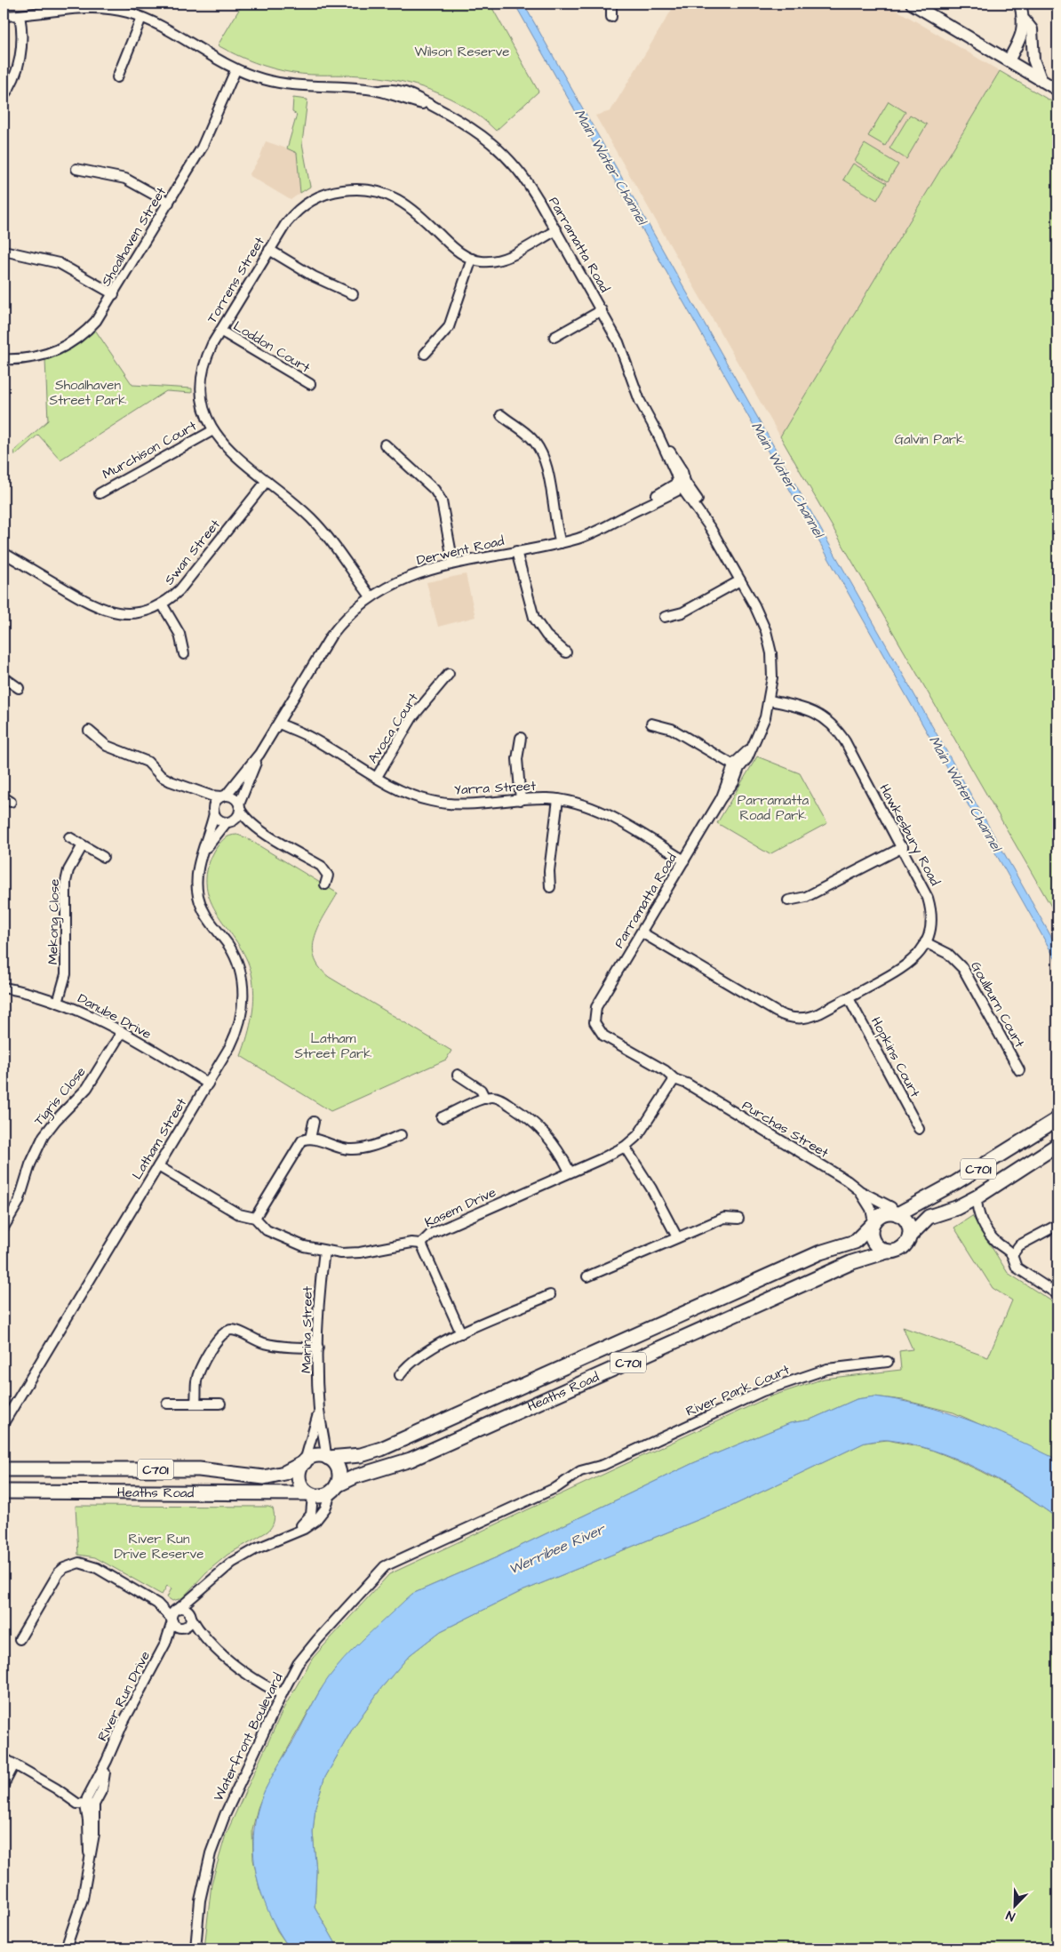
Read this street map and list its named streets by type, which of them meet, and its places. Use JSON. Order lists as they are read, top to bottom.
{
  "streets": {
    "main road": ["C701", "Heaths Road"],
    "street": [
      "Shoalhaven Street",
      "Parramatta Road",
      "Torrens Street",
      "Loddon Court",
      "Murchison Court",
      "Derwent Road",
      "Swan Street",
      "Avoca Court",
      "Yarra Street",
      "Hawkesbury Road",
      "Mekong Close",
      "Goulburn Court",
      "Danube Drive",
      "Hopkins Court",
      "Tigris Close",
      "Purchas Street",
      "Latham Street",
      "Kasem Drive",
      "Marina Street",
      "River Park Court",
      "River Run Drive",
      "Waterfront Boulevard"
    ]
  },
  "crossings": [
    ["Shoalhaven Street", "Parramatta Road"],
    ["Parramatta Road", "Torrens Street"],
    ["Parramatta Road", "Derwent Road"],
    ["Parramatta Road", "Yarra Street"],
    ["Parramatta Road", "Hawkesbury Road"],
    ["Parramatta Road", "Purchas Street"],
    ["Parramatta Road", "Kasem Drive"],
    ["Torrens Street", "Loddon Court"],
    ["Torrens Street", "Murchison Court"],
    ["Torrens Street", "Derwent Road"],
    ["Torrens Street", "Swan Street"],
    ["Derwent Road", "Yarra Street"],
    ["Derwent Road", "Latham Street"],
    ["Avoca Court", "Yarra Street"],
    ["Hawkesbury Road", "Goulburn Court"],
    ["Hawkesbury Road", "Hopkins Court"],
    ["Mekong Close", "Danube Drive"],
    ["Danube Drive", "Tigris Close"],
    ["Danube Drive", "Latham Street"],
    ["Purchas Street", "C701"],
    ["Purchas Street", "Kasem Drive"],
    ["Purchas Street", "Heaths Road"],
    ["Latham Street", "Kasem Drive"],
    ["C701", "Marina Street"],
    ["C701", "Heaths Road"],
    ["Kasem Drive", "Marina Street"],
    ["Marina Street", "Heaths Road"],
    ["River Park Court", "Waterfront Boulevard"]
  ],
  "water": ["Main Water Channel", "Werribee River"],
  "parks": [
    "Wilson Reserve",
    "Shoalhaven Street Park",
    "Galvin Park",
    "Parramatta Road Park",
    "Latham Street Park",
    "River Run Drive Reserve"
  ],
  "north": "bottom left"
}
